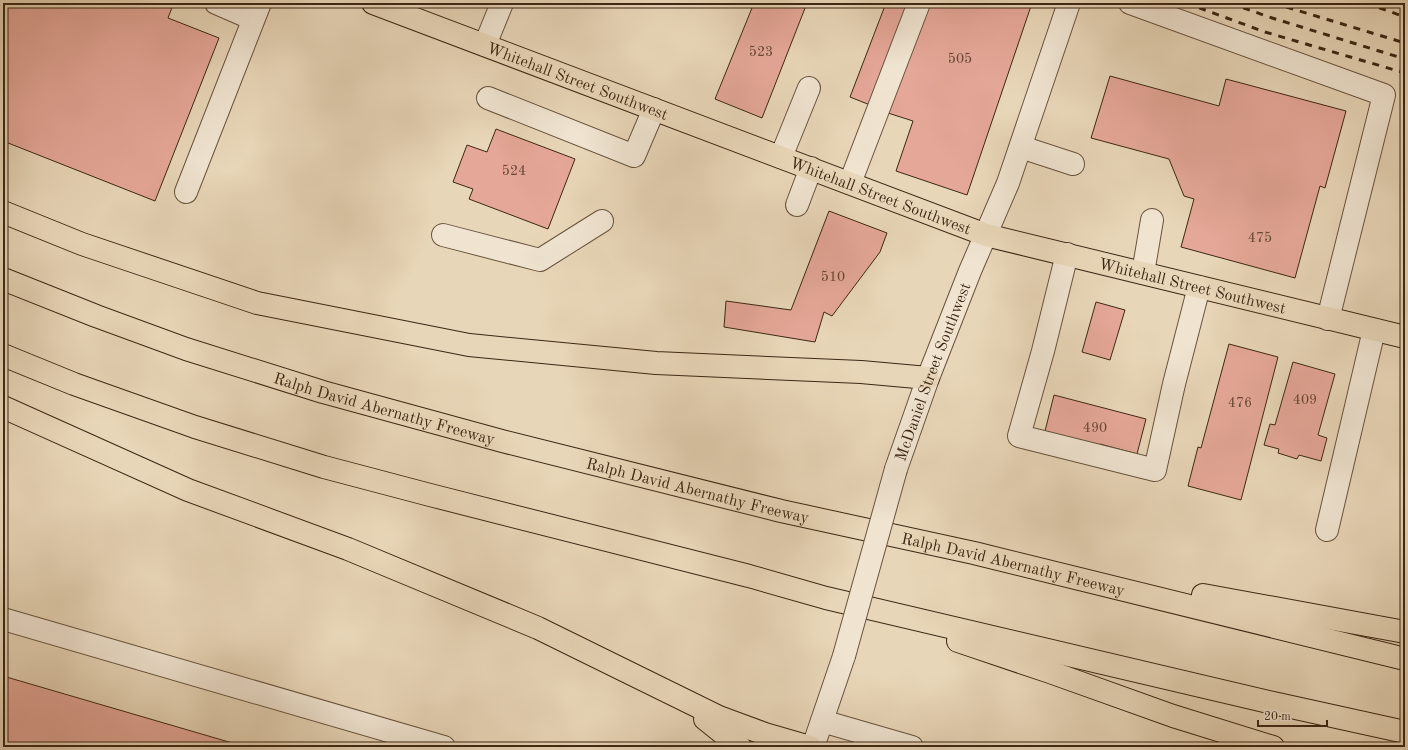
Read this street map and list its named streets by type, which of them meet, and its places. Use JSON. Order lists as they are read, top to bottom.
{
  "streets": {
    "main road": ["Whitehall Street Southwest", "Ralph David Abernathy Freeway"],
    "street": ["McDaniel Street Southwest"]
  },
  "crossings": [
    ["Whitehall Street Southwest", "McDaniel Street Southwest"]
  ],
  "house_numbers": [
    "523",
    "505",
    "524",
    "475",
    "510",
    "409",
    "476",
    "490"
  ],
  "scale_bar": "20 m"
}
